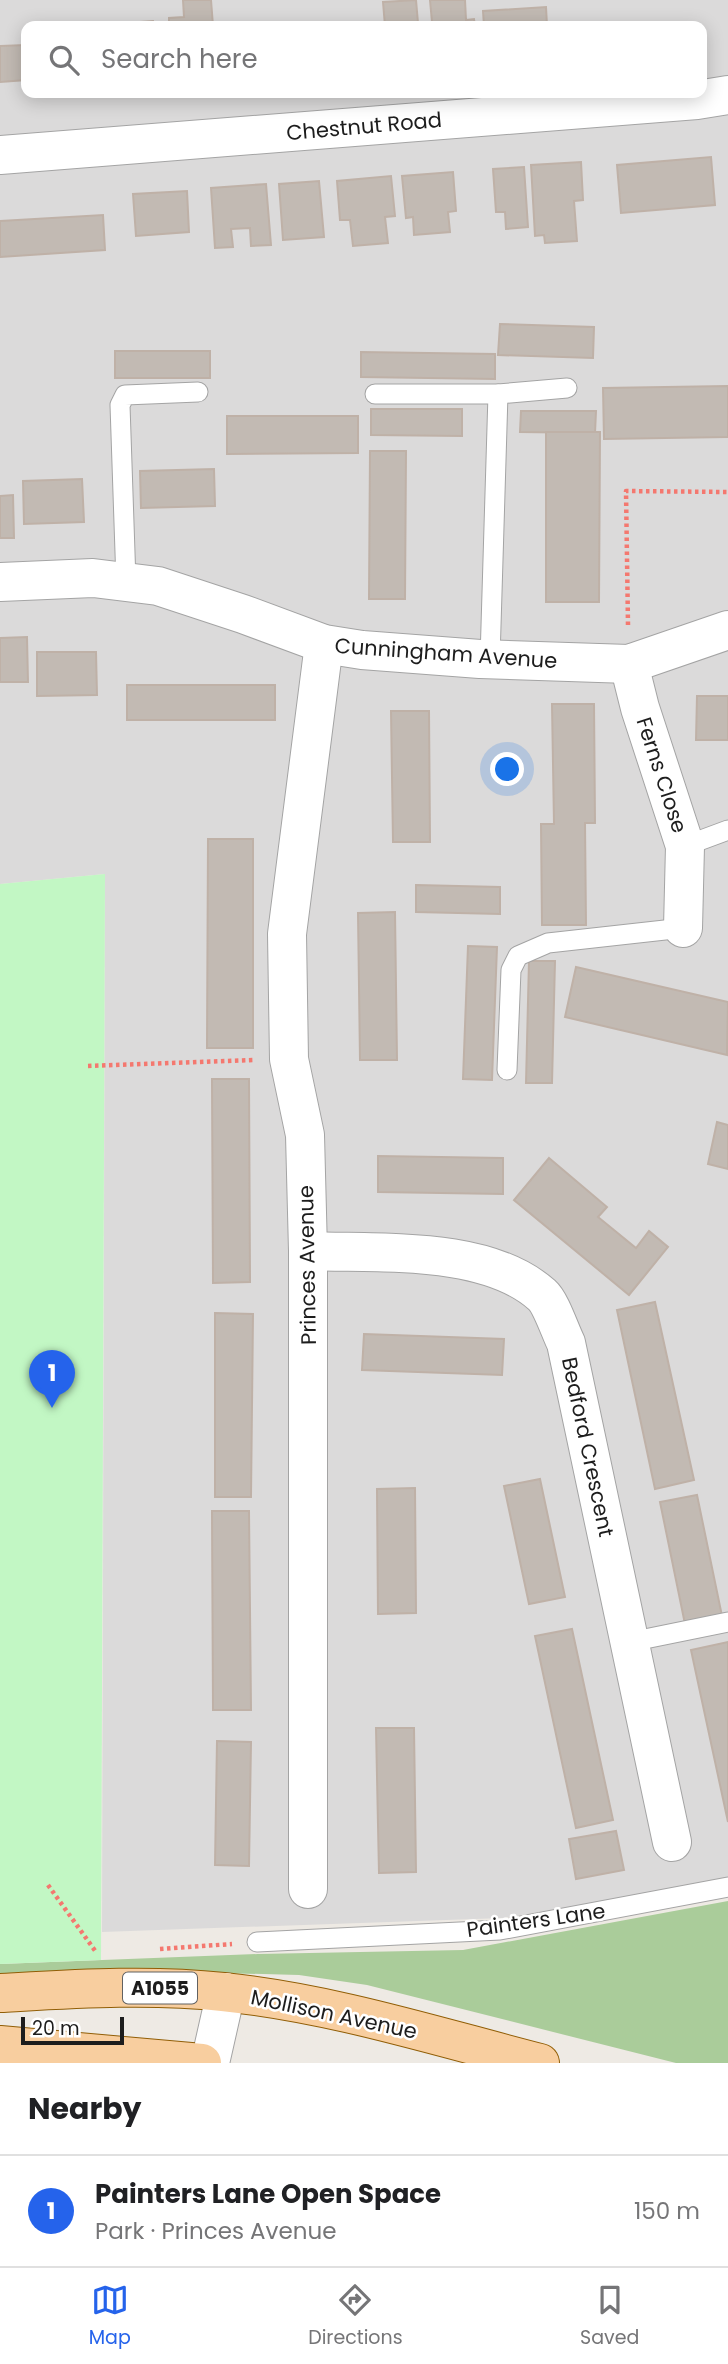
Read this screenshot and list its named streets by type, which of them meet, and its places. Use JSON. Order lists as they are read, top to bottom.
{
  "streets": {
    "main road": ["A1055", "Mollison Avenue"],
    "street": [
      "Chestnut Road",
      "Cunningham Avenue",
      "Ferns Close",
      "Princes Avenue",
      "Bedford Crescent"
    ],
    "lane": ["Painters Lane"]
  },
  "crossings": [
    ["Cunningham Avenue", "Ferns Close"],
    ["Cunningham Avenue", "Princes Avenue"],
    ["Princes Avenue", "Bedford Crescent"]
  ],
  "scale_bar": "20 m",
  "page": {
    "search": "Search here",
    "pins": "1",
    "scale": "20 m",
    "heading": "Nearby",
    "list": [
      {
        "mark": "1",
        "name": "Painters Lane Open Space",
        "note": "Park · Princes Avenue",
        "value": "150 m"
      }
    ],
    "nav": ["Map", "Directions", "Saved"]
  }
}
